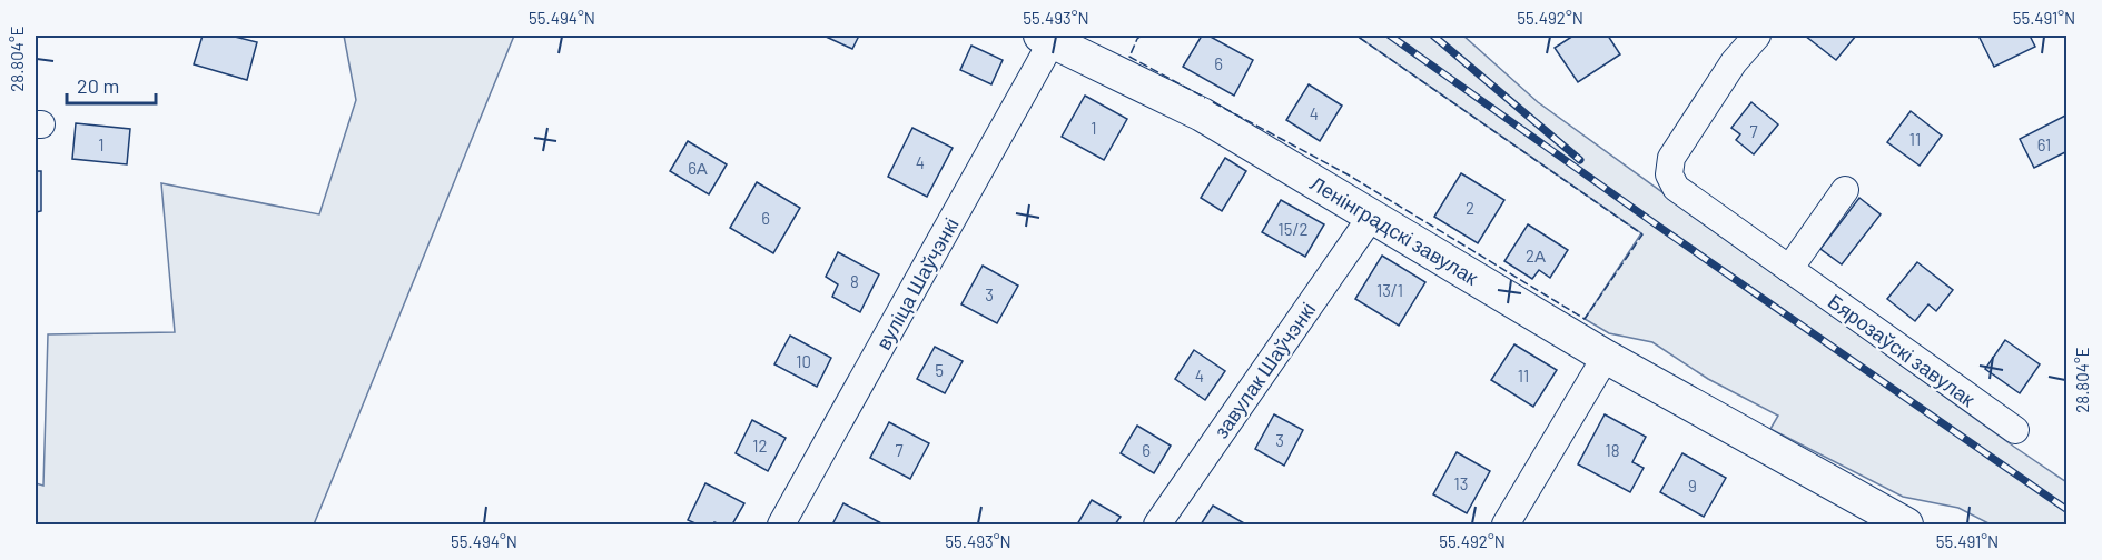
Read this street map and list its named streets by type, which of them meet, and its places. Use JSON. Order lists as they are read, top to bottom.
{
  "streets": {
    "street": [
      "Ленінградскі завулак",
      "вуліца Шаўчэнкі",
      "Бярозаўскі завулак",
      "завулак Шаўчэнкі"
    ]
  },
  "crossings": [
    ["Ленінградскі завулак", "вуліца Шаўчэнкі"],
    ["Ленінградскі завулак", "завулак Шаўчэнкі"]
  ],
  "house_numbers": [
    "6",
    "4",
    "1",
    "7",
    "11",
    "1",
    "61",
    "4",
    "6А",
    "2",
    "6",
    "15/2",
    "2А",
    "8",
    "13/1",
    "3",
    "10",
    "5",
    "4",
    "11",
    "3",
    "12",
    "7",
    "6",
    "18",
    "13",
    "9"
  ],
  "scale_bar": "20 m",
  "coordinates": [
    "55.494°N",
    "55.493°N",
    "55.492°N",
    "55.491°N",
    "28.804°E"
  ]
}
